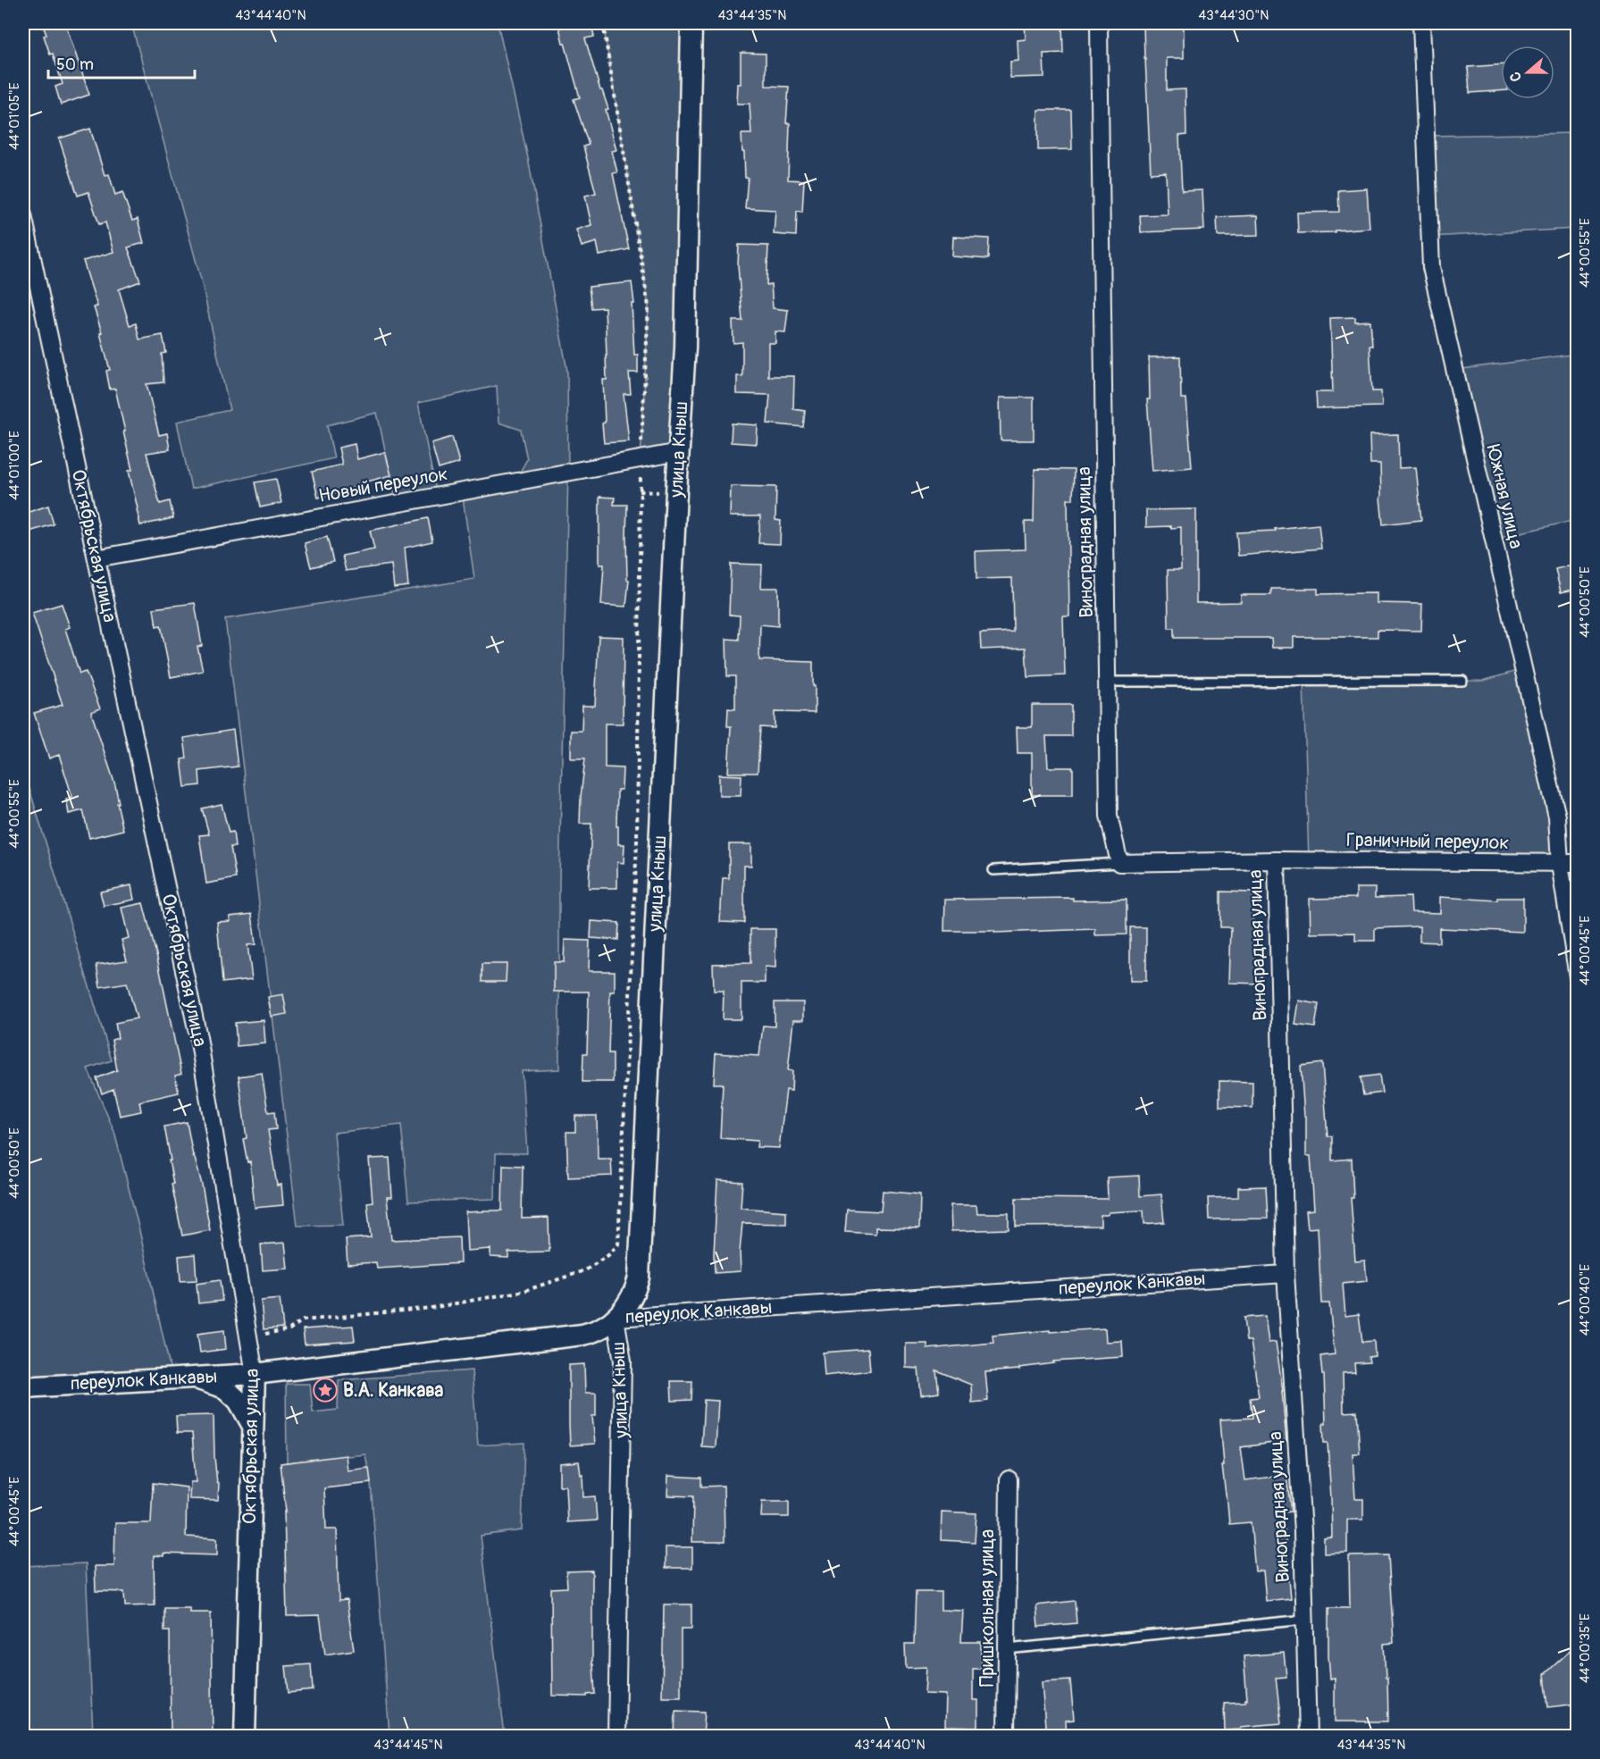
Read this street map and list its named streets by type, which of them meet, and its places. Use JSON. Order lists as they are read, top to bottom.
{
  "streets": {
    "street": [
      "улица Кныш",
      "Новый переулок",
      "Южная улица",
      "Виноградная улица",
      "Октябрьская улица",
      "Граничный переулок",
      "переулок Канкавы",
      "Пришкольная улица"
    ]
  },
  "crossings": [
    ["улица Кныш", "Новый переулок"],
    ["улица Кныш", "переулок Канкавы"],
    ["Новый переулок", "Октябрьская улица"],
    ["Южная улица", "Граничный переулок"],
    ["Виноградная улица", "Граничный переулок"],
    ["Виноградная улица", "переулок Канкавы"],
    ["Октябрьская улица", "переулок Канкавы"]
  ],
  "places": {
    "place": ["В.А. Канкава"]
  },
  "scale_bar": "50 m",
  "north": "left",
  "coordinates": [
    "43°44'40\"N",
    "43°44'35\"N",
    "43°44'30\"N",
    "44°01'05\"E",
    "44°00'55\"E",
    "44°01'00\"E",
    "44°00'50\"E",
    "44°00'45\"E",
    "44°00'40\"E",
    "44°00'35\"E",
    "43°44'45\"N"
  ]
}
